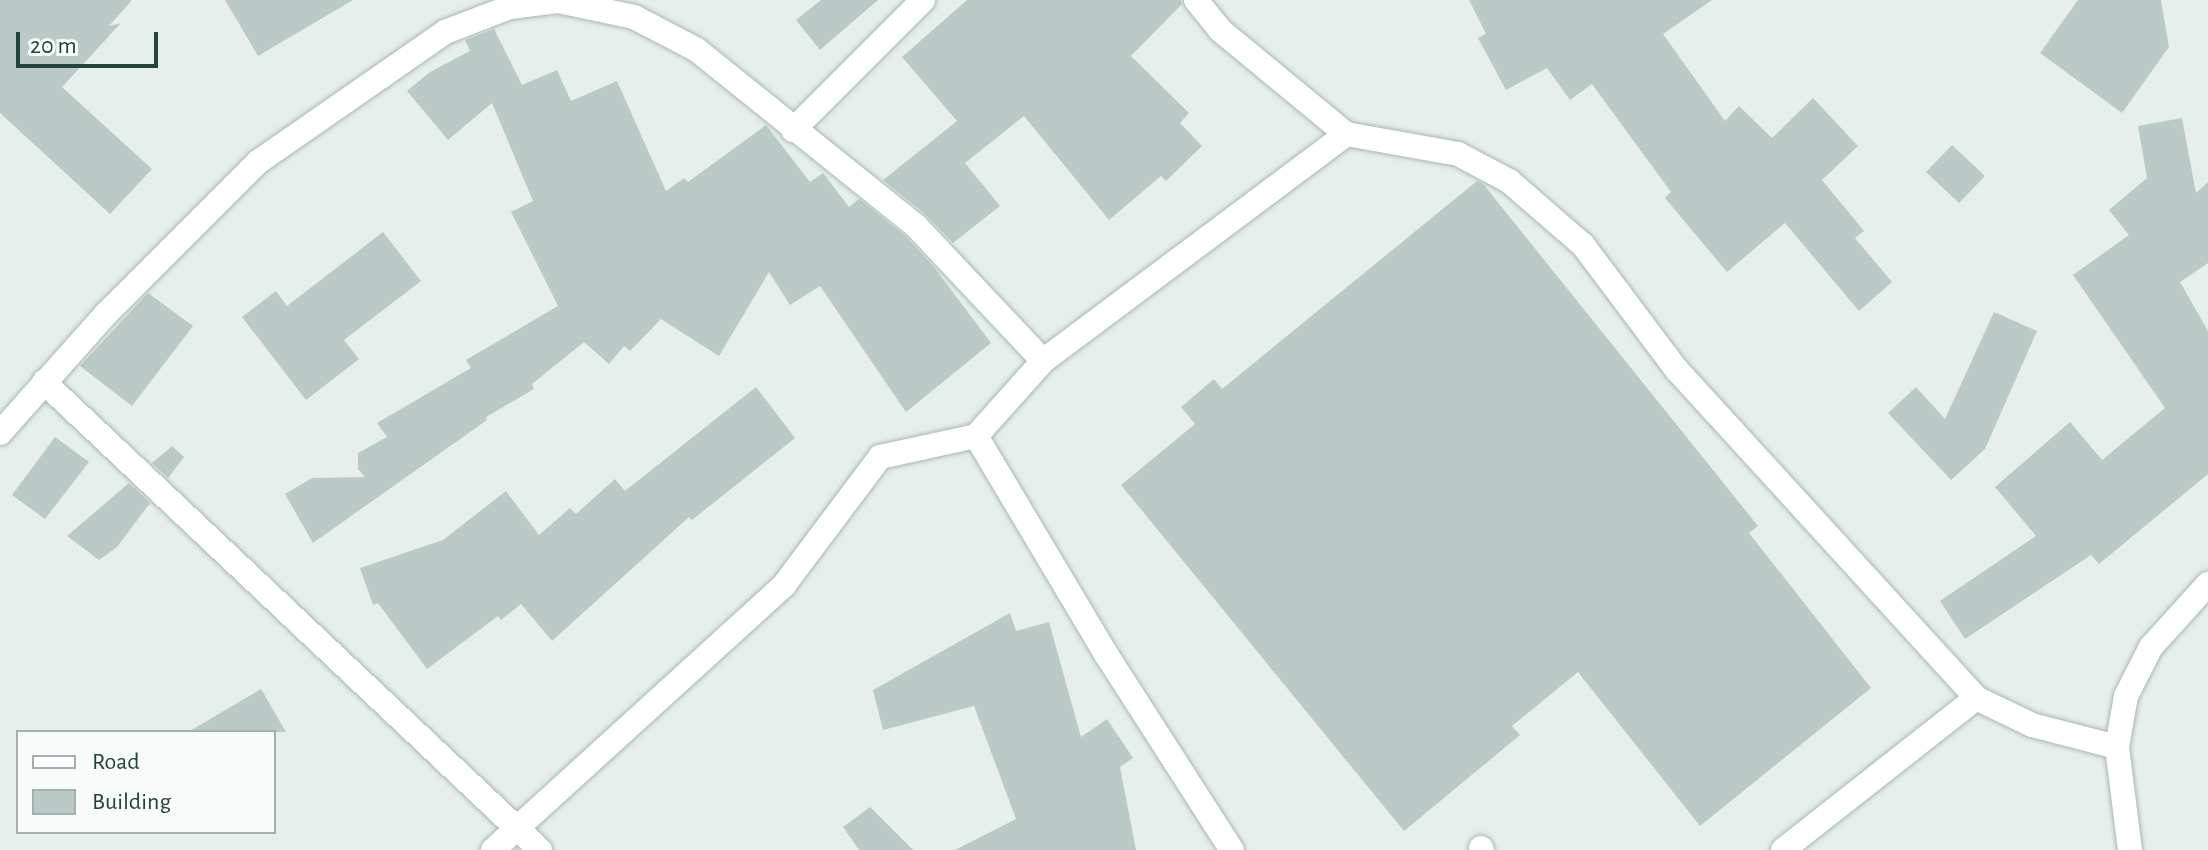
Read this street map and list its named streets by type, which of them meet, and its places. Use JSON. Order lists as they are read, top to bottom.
{
  "legend": ["Road", "Building"],
  "scale_bar": "20 m"
}
